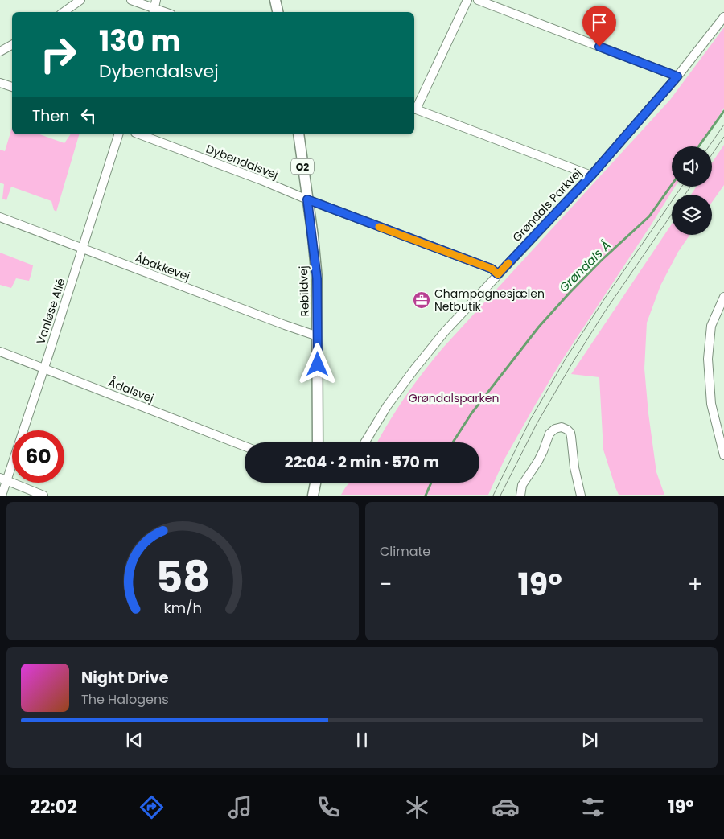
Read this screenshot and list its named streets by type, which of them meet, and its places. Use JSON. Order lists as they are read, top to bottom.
{
  "streets": {
    "main road": ["O2", "Rebildvej"],
    "street": [
      "Dybendalsvej",
      "Grøndals Parkvej",
      "Åbakkevej",
      "Vanløse Allé",
      "Ådalsvej"
    ]
  },
  "crossings": [
    ["Dybendalsvej", "Grøndals Parkvej"],
    ["Dybendalsvej", "Rebildvej"],
    ["Åbakkevej", "Rebildvej"],
    ["Åbakkevej", "Vanløse Allé"],
    ["Vanløse Allé", "Ådalsvej"]
  ],
  "water": ["Grøndals Å"],
  "parks": ["Grøndalsparken"],
  "places": {
    "office": ["Champagnesjælen Netbutik"]
  },
  "page": {
    "turn": ["130 m", "Dybendalsvej"],
    "then": "Then",
    "limit": "60",
    "trip": "22:04 · 2 min · 570 m",
    "tile": "Climate",
    "heat": ["−", "19°", "+"],
    "song": ["Night Drive", "The Halogens"],
    "tabs": ["22:02", "19°"],
    "gauge": ["58", "km/h"]
  }
}
